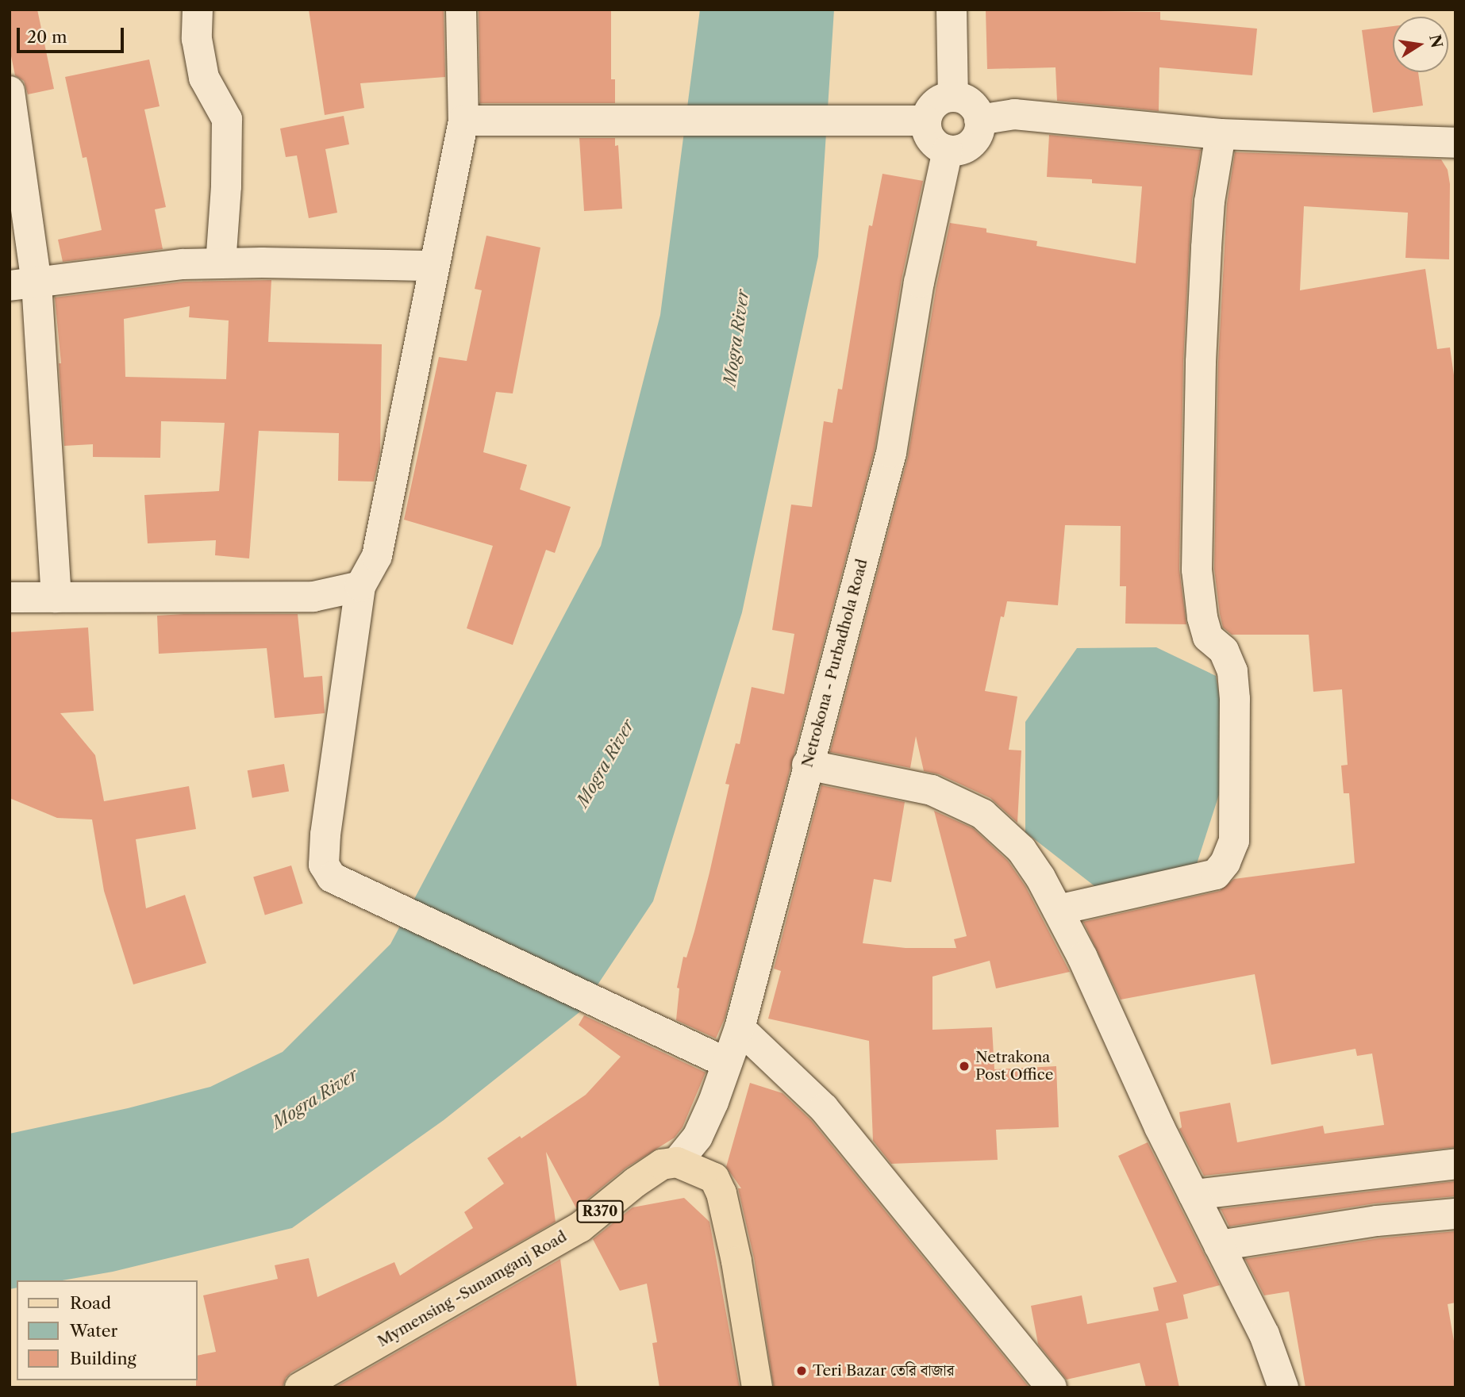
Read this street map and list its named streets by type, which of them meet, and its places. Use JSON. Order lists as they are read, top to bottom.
{
  "streets": {
    "main road": ["R370", "Mymensing -Sunamganj Road"],
    "street": ["Netrokona - Purbadhola Road"]
  },
  "crossings": [
    ["Netrokona - Purbadhola Road", "Mymensing -Sunamganj Road"]
  ],
  "water": ["Mogra River"],
  "places": ["Netrakona Post Office", "Teri Bazar তেরি বাজার"],
  "legend": ["Road", "Water", "Building"],
  "scale_bar": "20 m",
  "north": "right"
}
